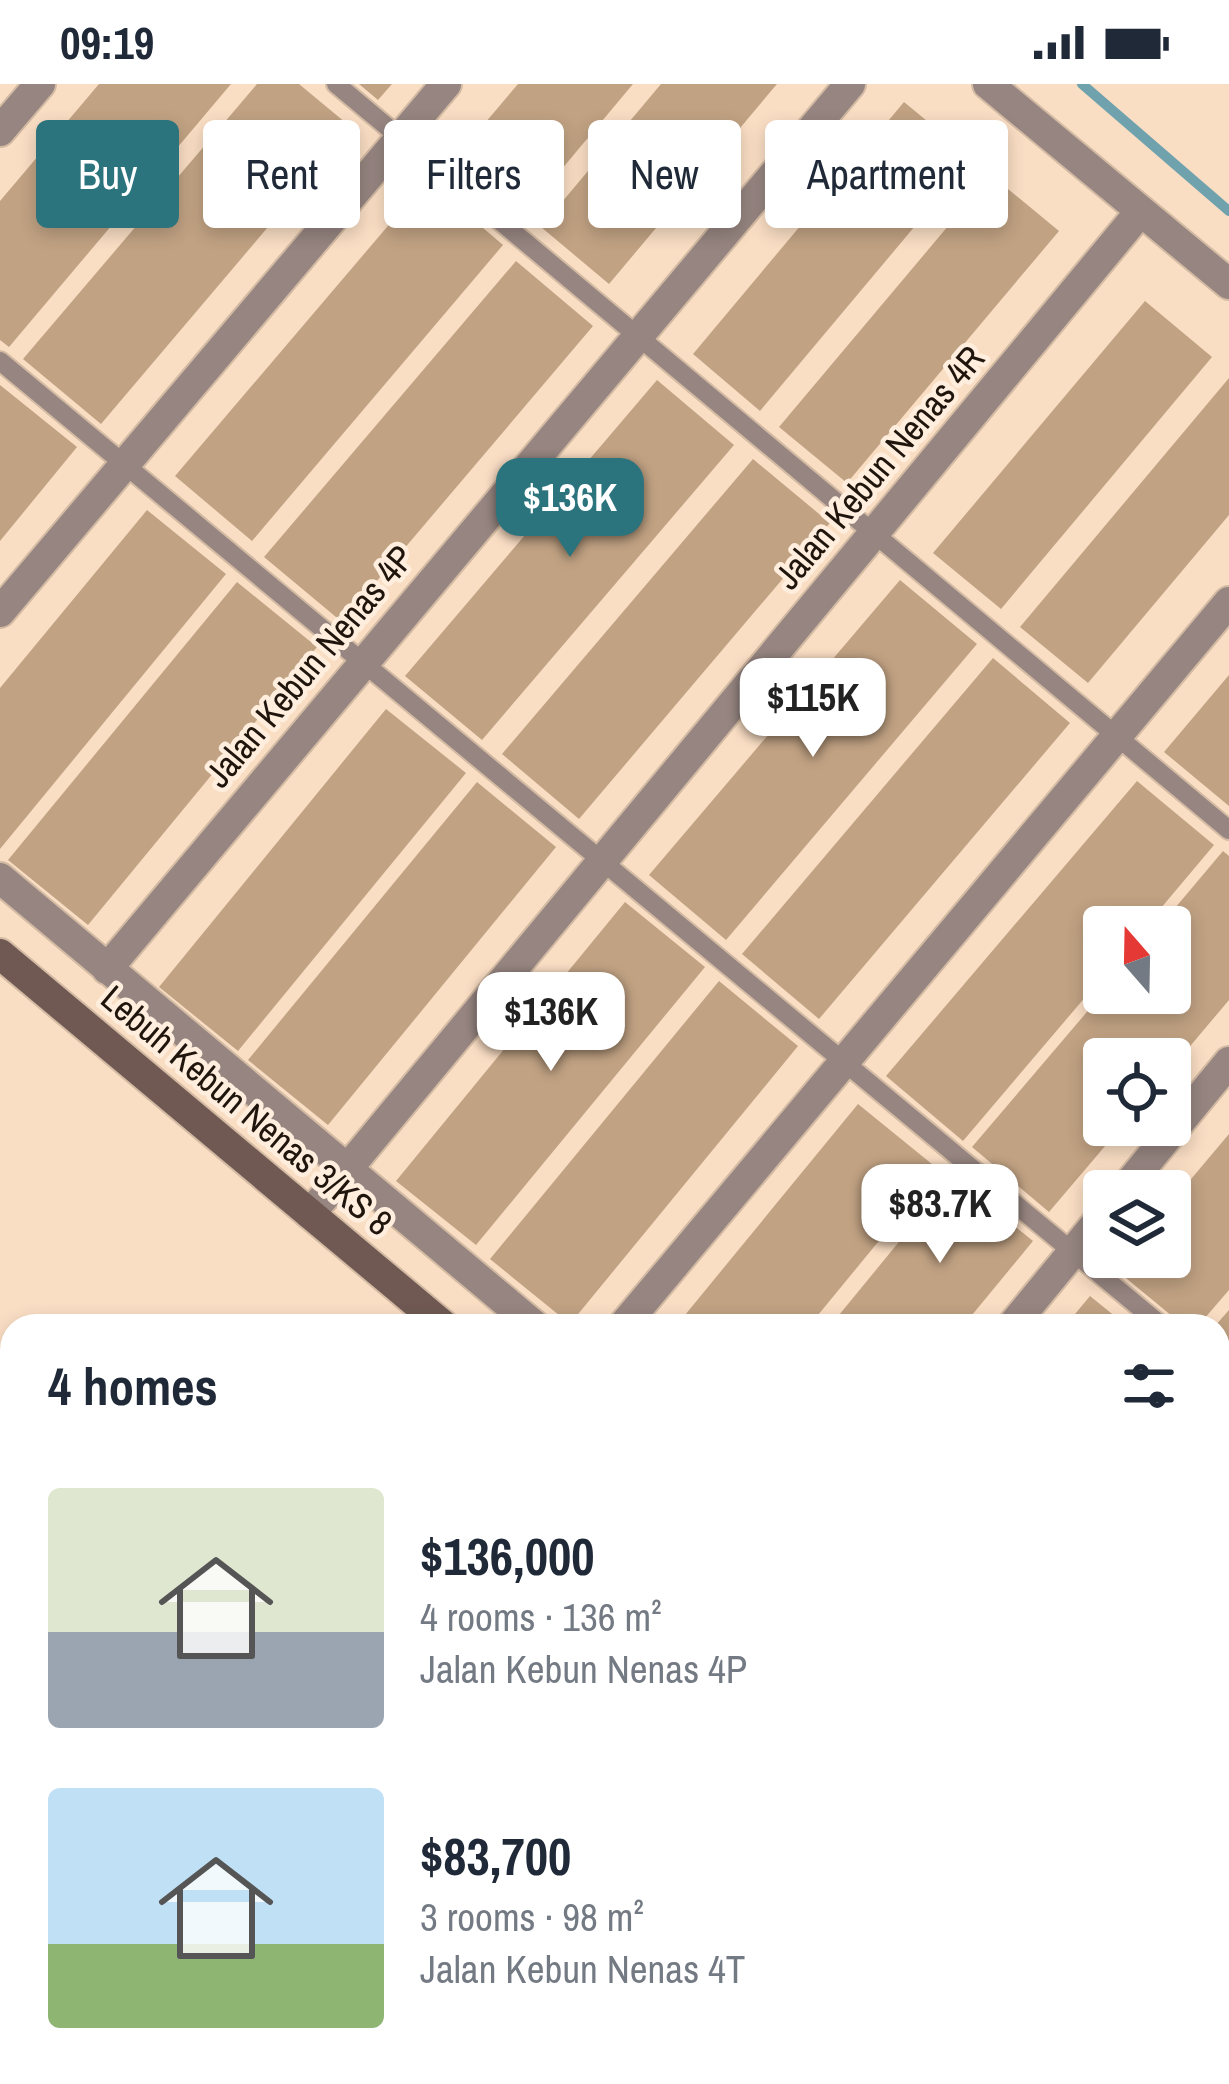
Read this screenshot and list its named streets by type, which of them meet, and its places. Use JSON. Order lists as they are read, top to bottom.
{
  "streets": {
    "street": ["Jalan Kebun Nenas 4R", "Jalan Kebun Nenas 4P", "Lebuh Kebun Nenas 3/KS 8"]
  },
  "crossings": [
    ["Jalan Kebun Nenas 4R", "Lebuh Kebun Nenas 3/KS 8"]
  ],
  "north": "top",
  "page": {
    "status": "09:19",
    "chip": [
      "Buy",
      "Rent",
      "Filters",
      "New",
      "Apartment"
    ],
    "price": [
      "$136K",
      "$115K",
      "$136K",
      "$83.7K"
    ],
    "heading": "4 homes",
    "list": [
      {
        "name": "$136,000",
        "note": "4 rooms · 136 m² · Jalan Kebun Nenas 4P"
      },
      {
        "name": "$83,700",
        "note": "3 rooms · 98 m² · Jalan Kebun Nenas 4T"
      }
    ]
  }
}
